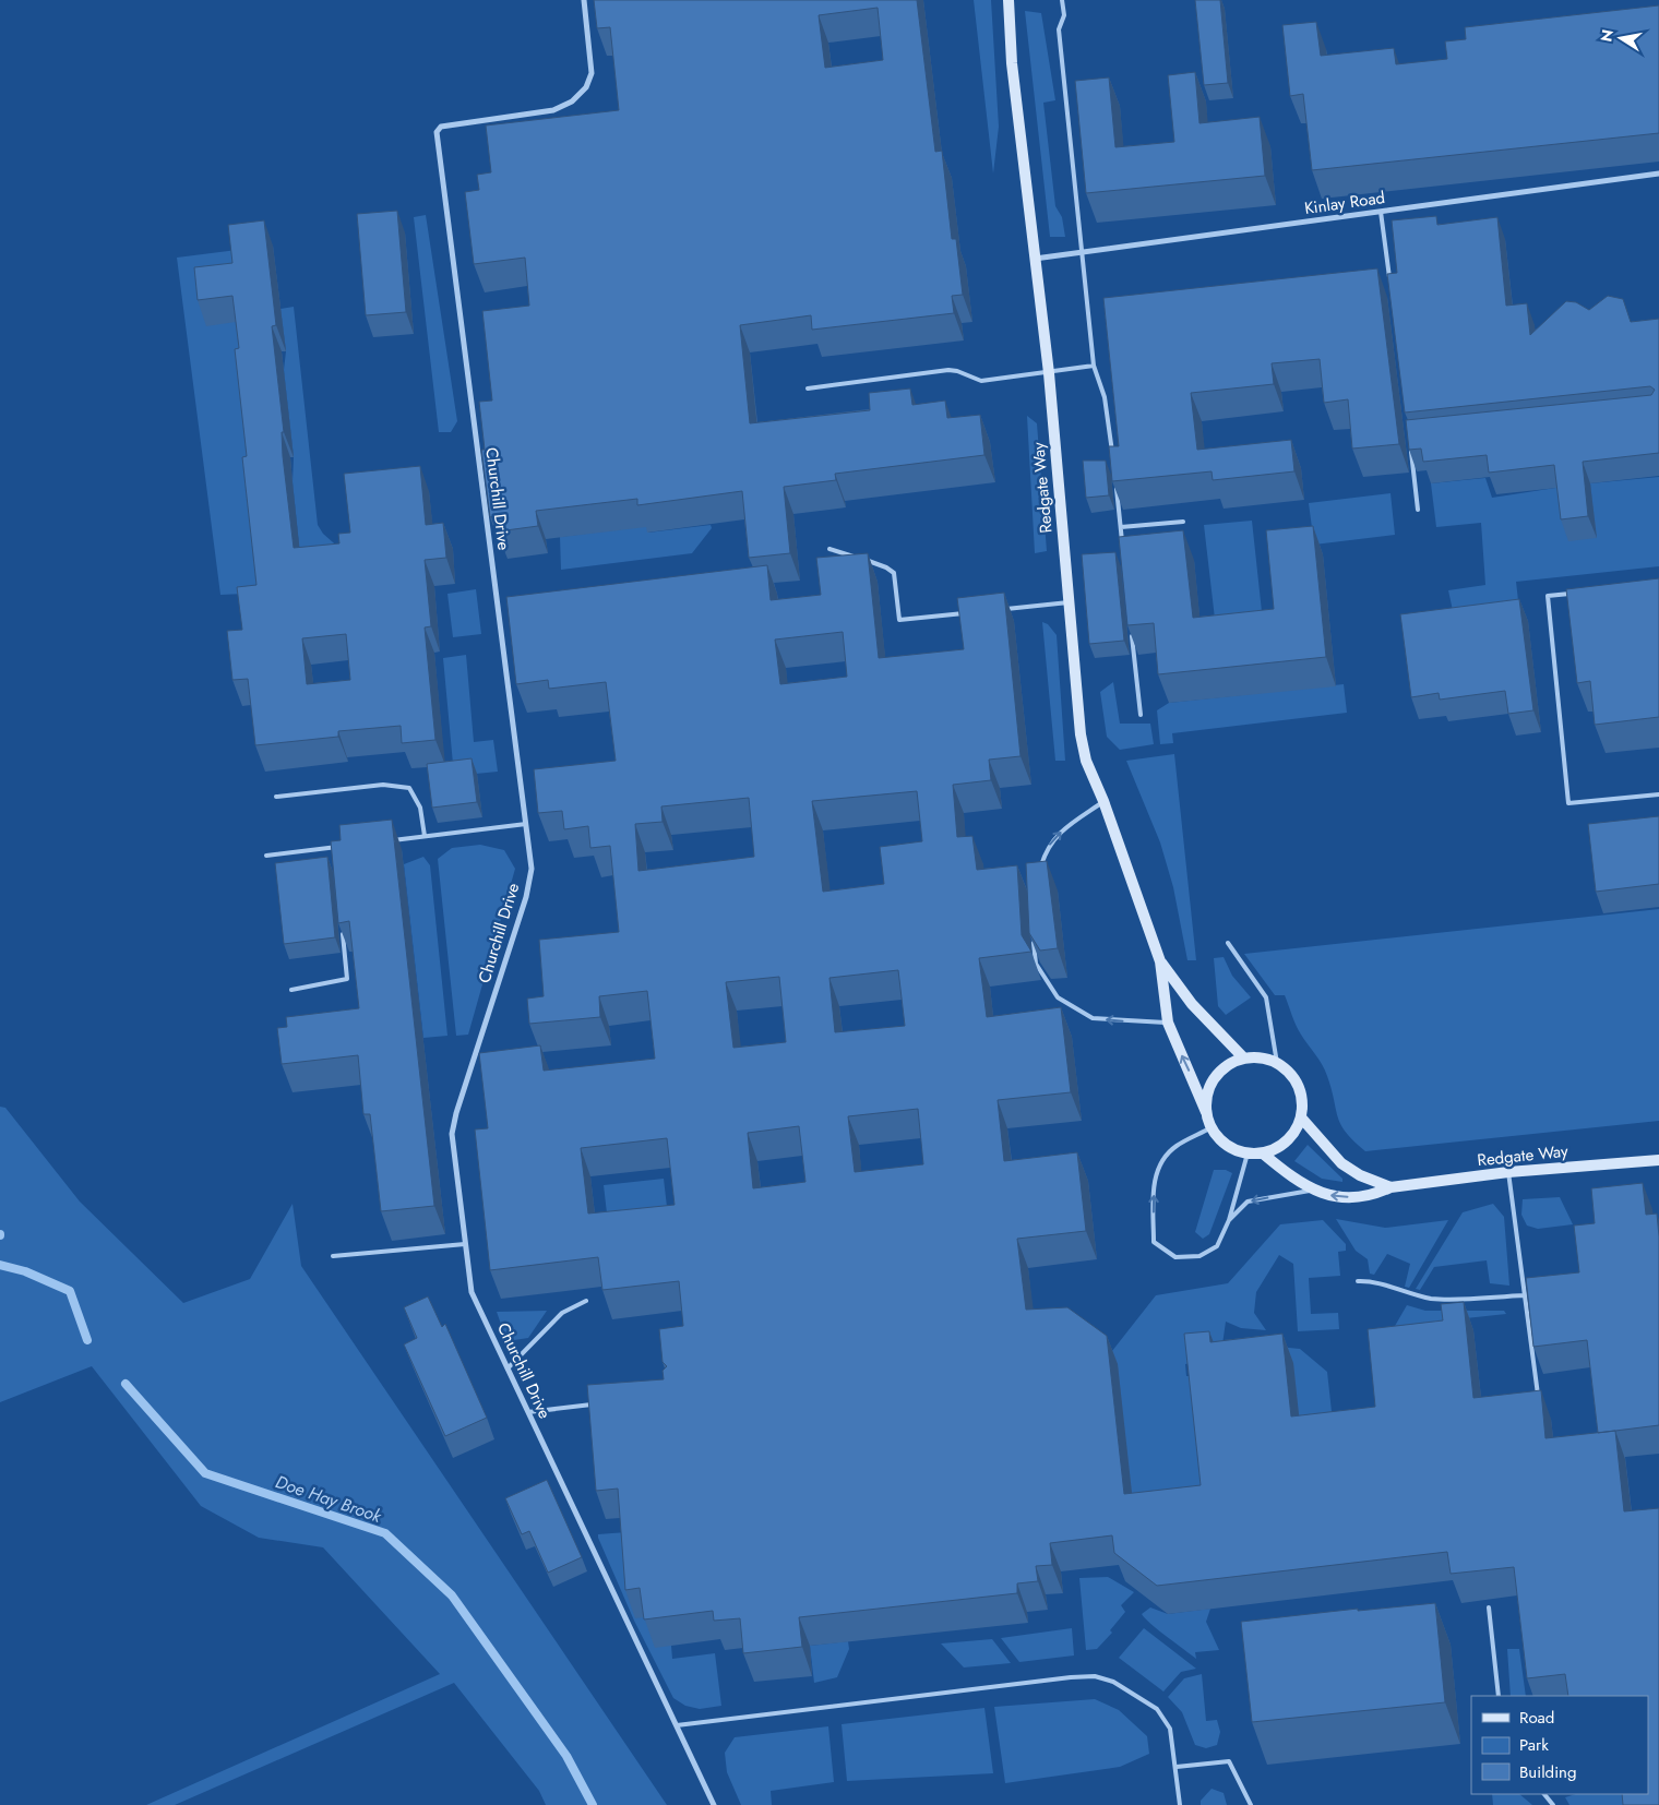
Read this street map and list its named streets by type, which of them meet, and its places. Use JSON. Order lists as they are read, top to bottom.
{
  "streets": {
    "street": ["Kinlay Road", "Redgate Way", "Churchill Drive"]
  },
  "crossings": [
    ["Kinlay Road", "Redgate Way"]
  ],
  "water": ["Doe Hay Brook"],
  "legend": ["Road", "Park", "Building"],
  "north": "left"
}
